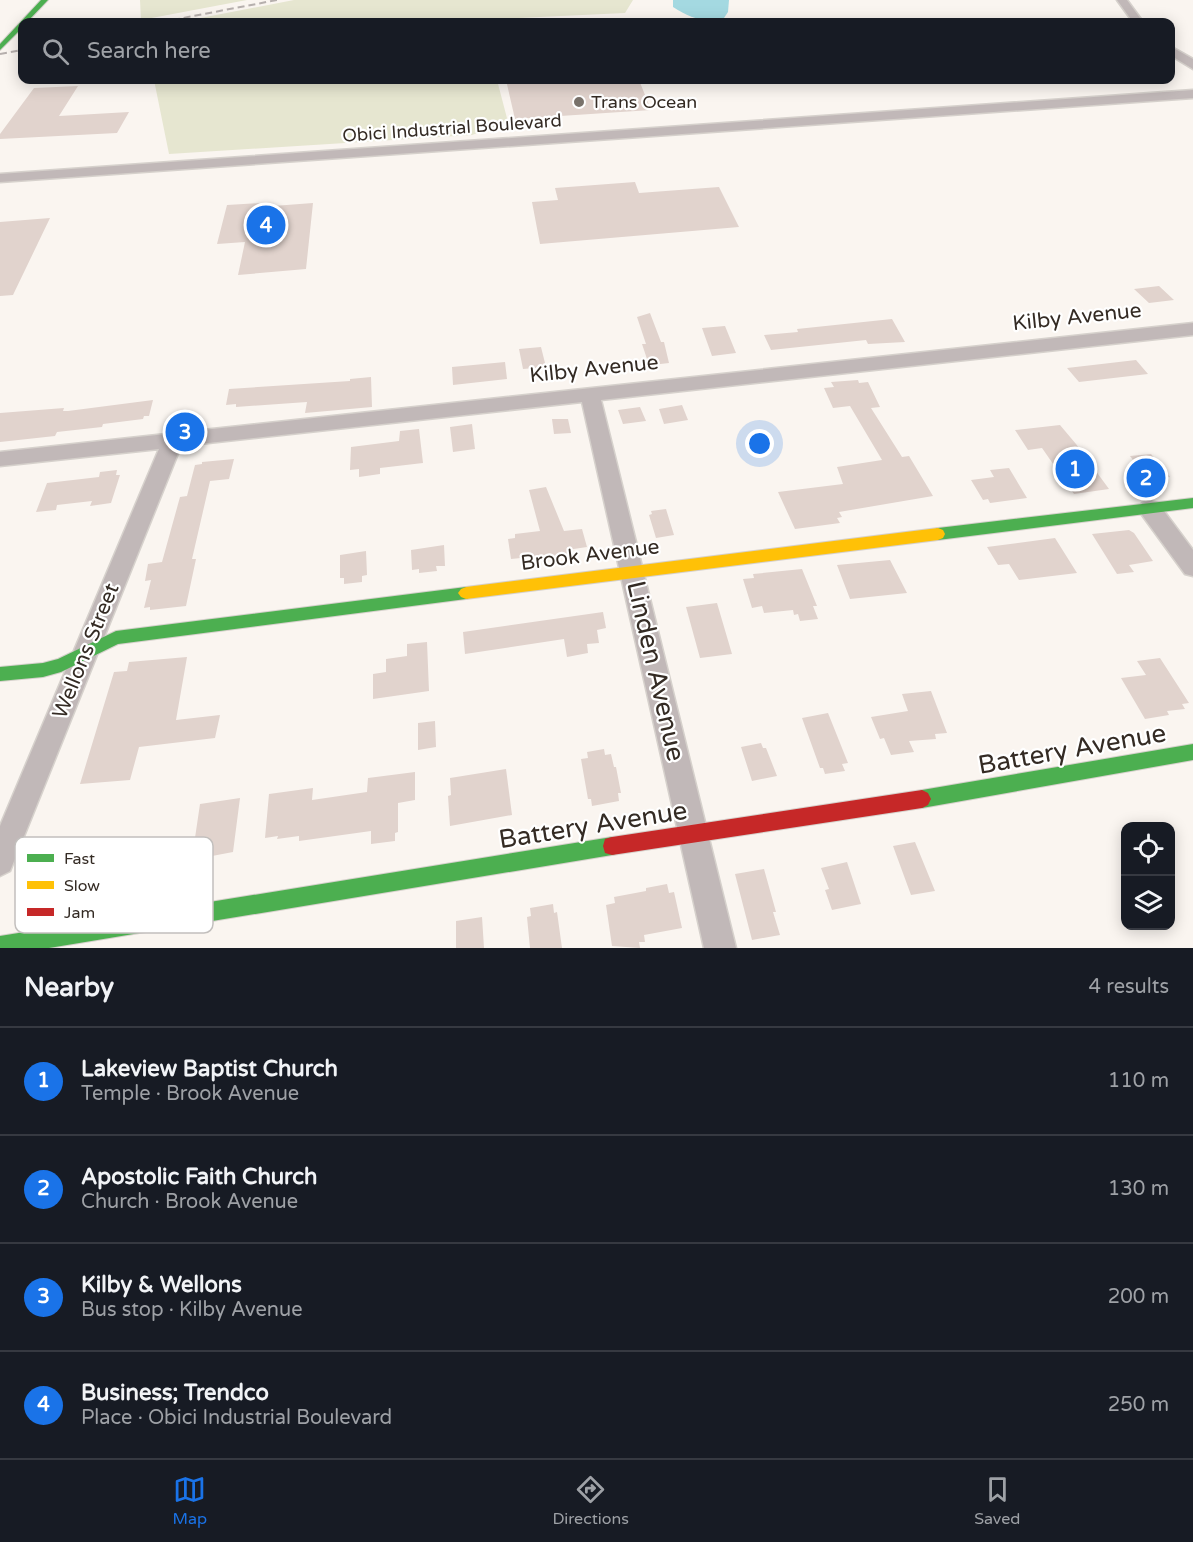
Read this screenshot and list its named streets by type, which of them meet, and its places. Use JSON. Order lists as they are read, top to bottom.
{
  "streets": {
    "street": [
      "Obici Industrial Boulevard",
      "Kilby Avenue",
      "Brook Avenue",
      "Wellons Street",
      "Linden Avenue",
      "Battery Avenue"
    ]
  },
  "crossings": [
    ["Kilby Avenue", "Wellons Street"],
    ["Kilby Avenue", "Linden Avenue"],
    ["Brook Avenue", "Wellons Street"],
    ["Brook Avenue", "Linden Avenue"],
    ["Linden Avenue", "Battery Avenue"]
  ],
  "places": ["Trans Ocean"],
  "legend": ["Fast", "Slow", "Jam"],
  "page": {
    "search": "Search here",
    "pins": [
      "4",
      "3",
      "1",
      "2"
    ],
    "heading": ["Nearby", "4 results"],
    "list": [
      {
        "mark": "1",
        "name": "Lakeview Baptist Church",
        "note": "Temple · Brook Avenue",
        "value": "110 m"
      },
      {
        "mark": "2",
        "name": "Apostolic Faith Church",
        "note": "Church · Brook Avenue",
        "value": "130 m"
      },
      {
        "mark": "3",
        "name": "Kilby & Wellons",
        "note": "Bus stop · Kilby Avenue",
        "value": "200 m"
      },
      {
        "mark": "4",
        "name": "Business; Trendco",
        "note": "Place · Obici Industrial Boulevard",
        "value": "250 m"
      }
    ],
    "nav": ["Map", "Directions", "Saved"]
  }
}
